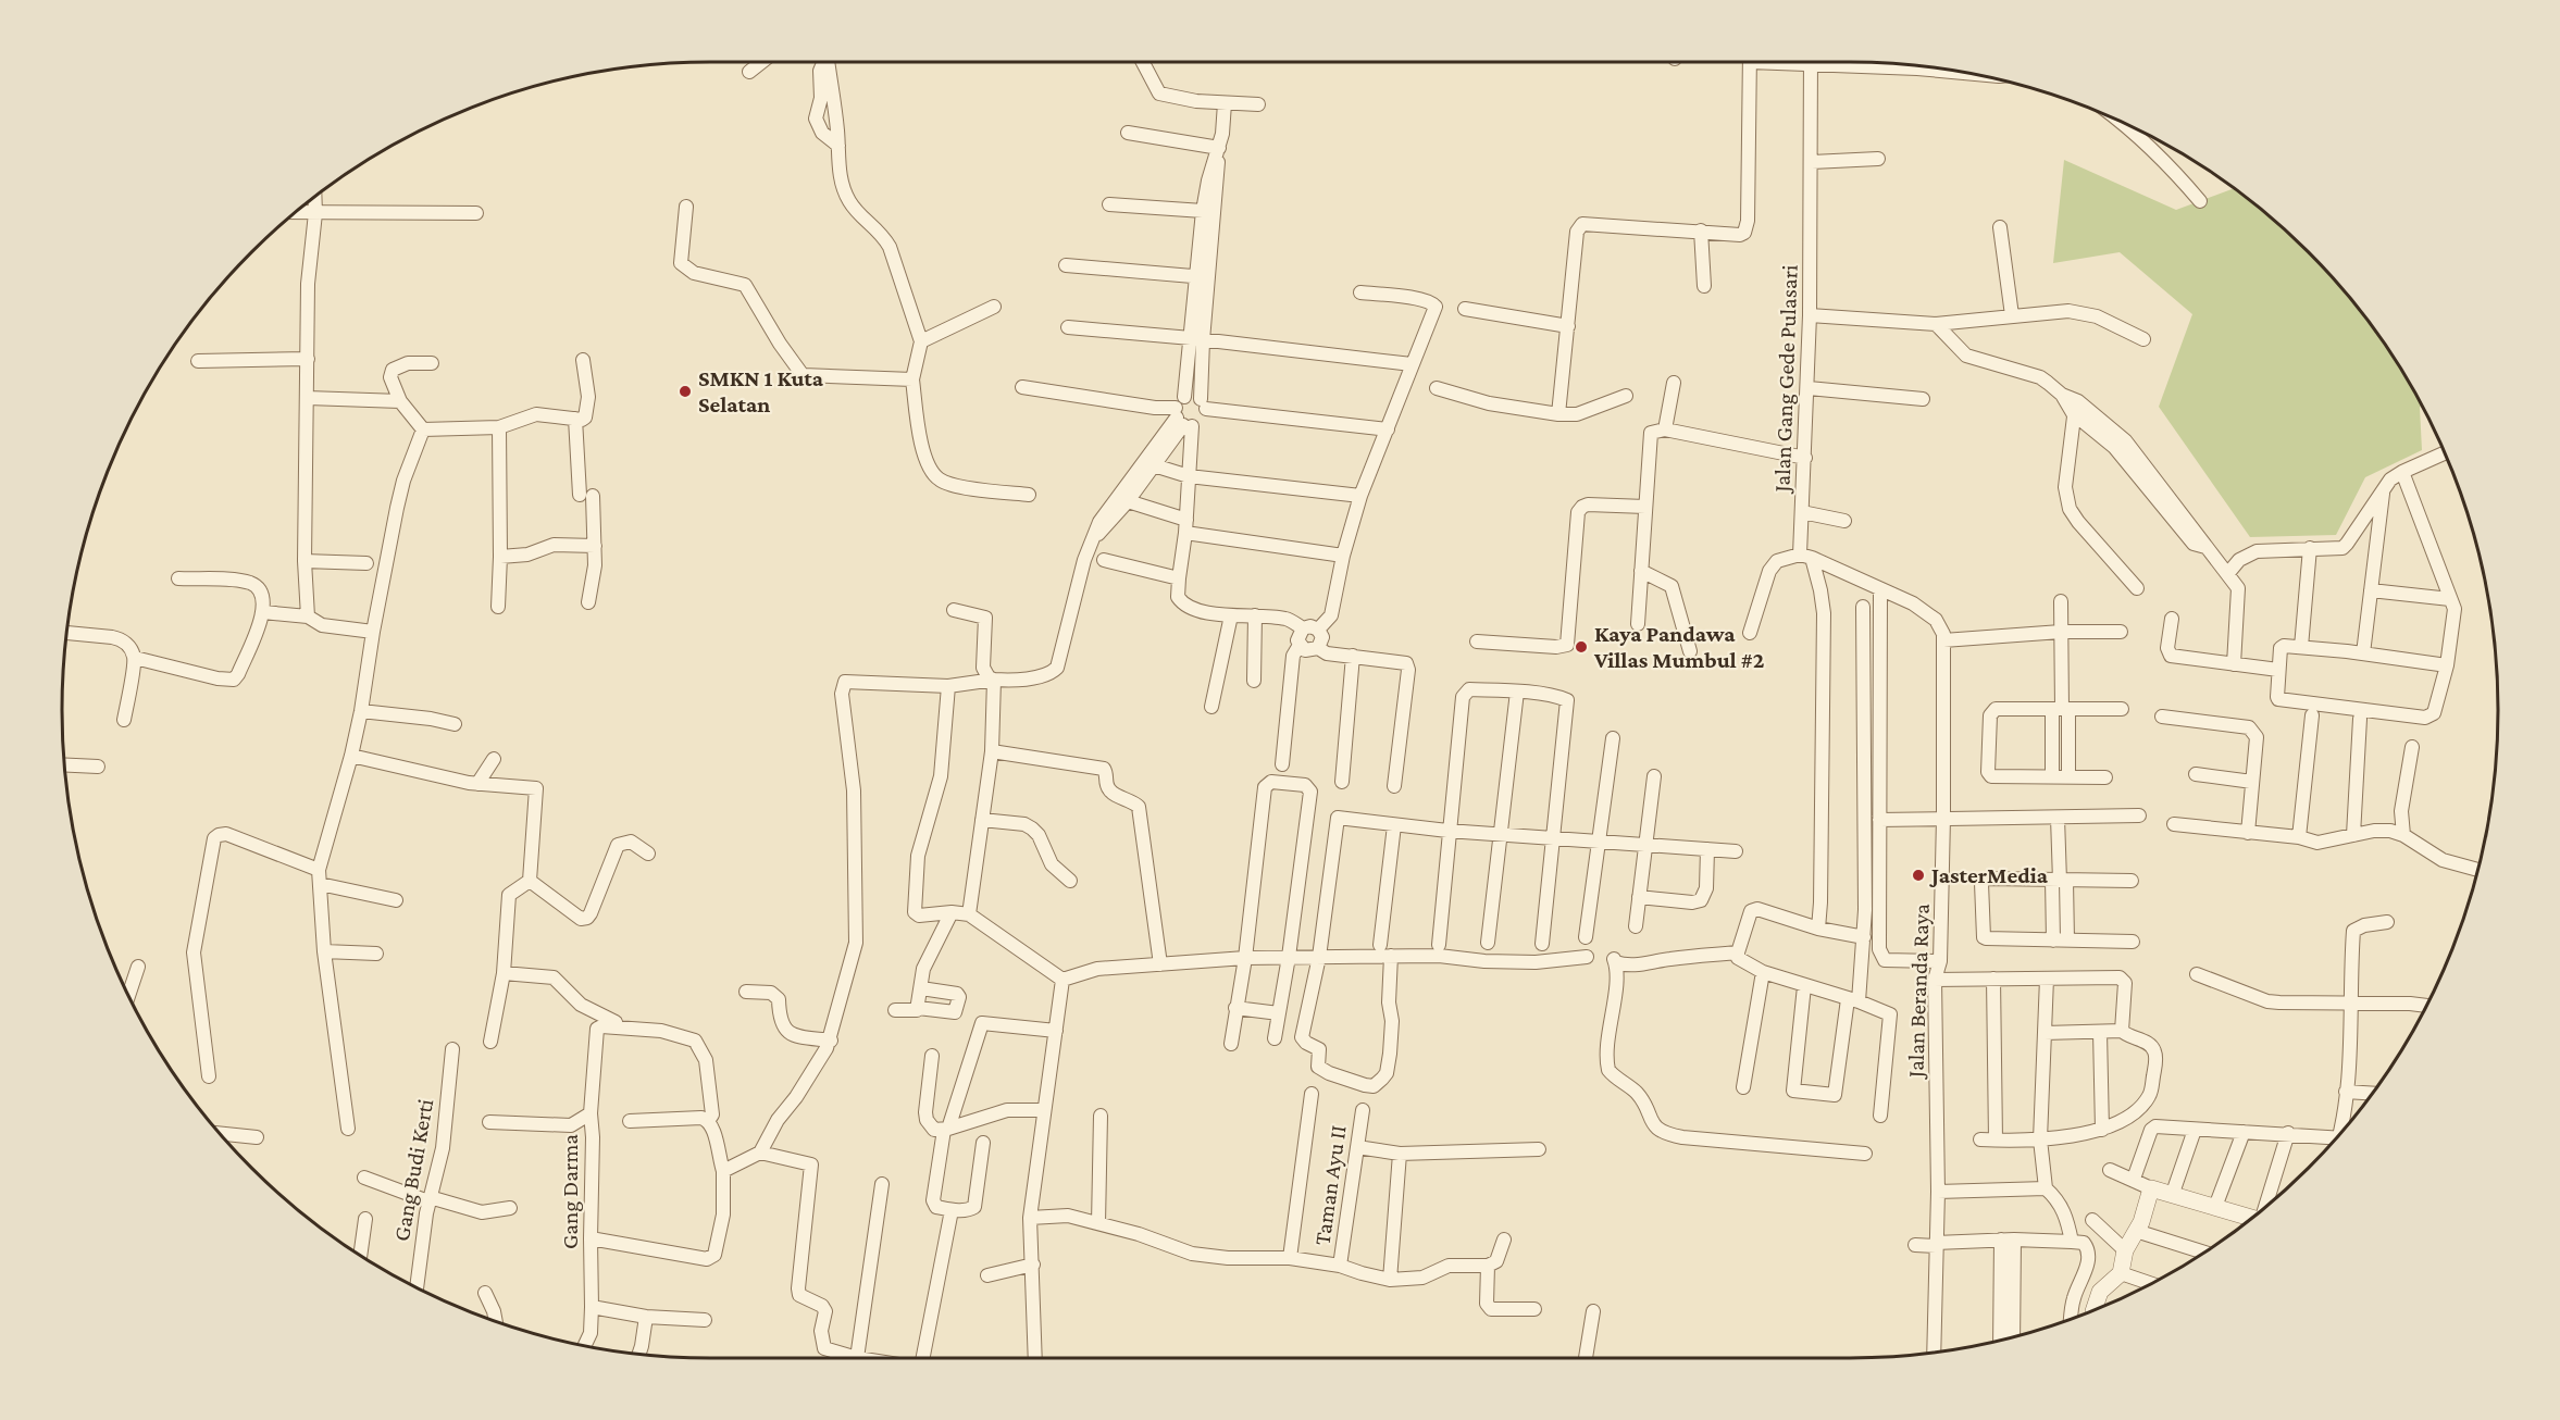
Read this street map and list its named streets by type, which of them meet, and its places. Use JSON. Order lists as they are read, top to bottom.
{
  "streets": {
    "street": [
      "Jalan Gang Gede Pulasari",
      "Jalan Beranda Raya",
      "Gang Budi Kerti",
      "Taman Ayu II",
      "Gang Darma"
    ]
  },
  "places": ["SMKN 1 Kuta Selatan", "Kaya Pandawa Villas Mumbul #2", "JasterMedia"]
}
